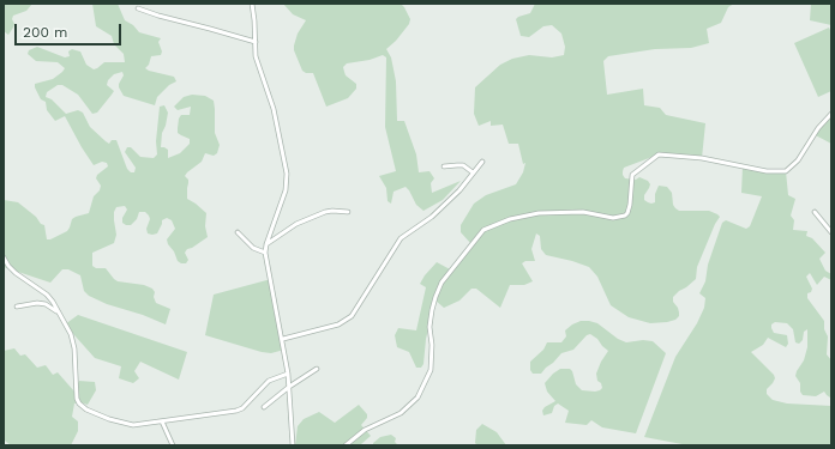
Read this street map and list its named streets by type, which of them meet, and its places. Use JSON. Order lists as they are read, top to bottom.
{
  "scale_bar": "200 m"
}
